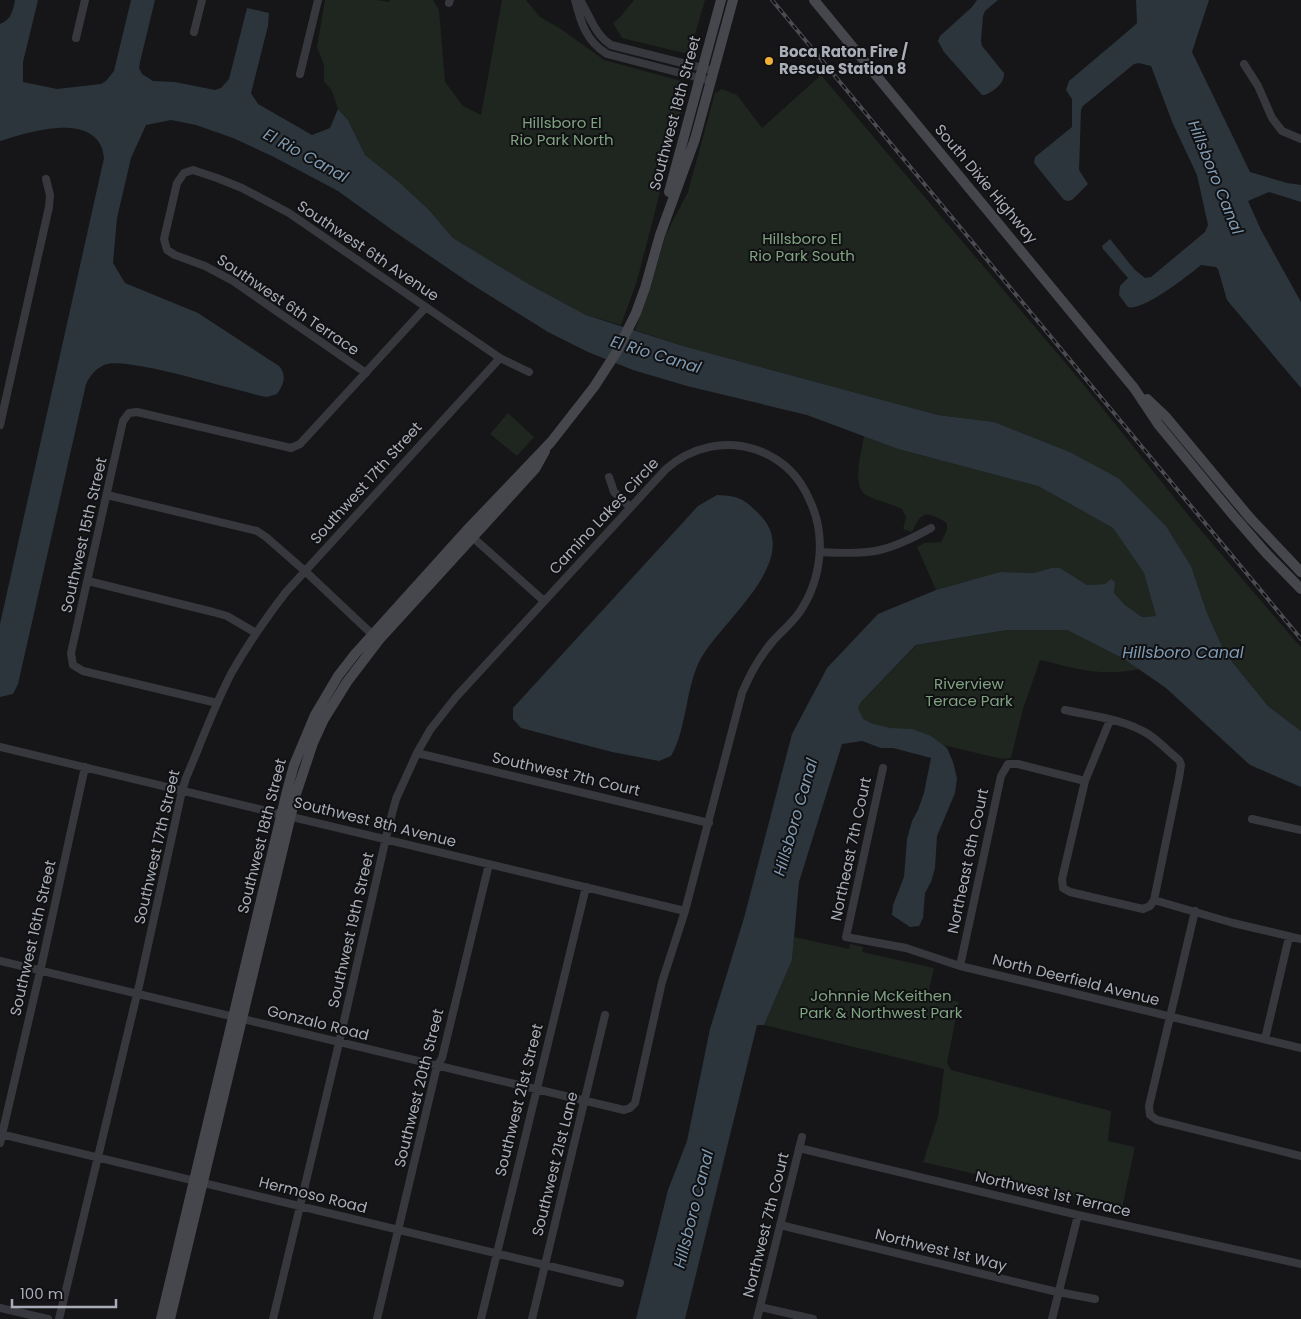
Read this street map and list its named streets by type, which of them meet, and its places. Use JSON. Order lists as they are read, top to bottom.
{
  "streets": {
    "main road": ["Southwest 18th Street", "South Dixie Highway"],
    "street": [
      "Southwest 6th Avenue",
      "Southwest 6th Terrace",
      "Southwest 17th Street",
      "Camino Lakes Circle",
      "Southwest 15th Street",
      "Southwest 7th Court",
      "Southwest 8th Avenue",
      "Northeast 7th Court",
      "Northeast 6th Court",
      "Southwest 19th Street",
      "Southwest 16th Street",
      "North Deerfield Avenue",
      "Gonzalo Road",
      "Southwest 20th Street",
      "Southwest 21st Street",
      "Southwest 21st Lane",
      "Northwest 1st Terrace",
      "Hermoso Road",
      "Northwest 7th Court",
      "Northwest 1st Way"
    ]
  },
  "crossings": [
    ["Southwest 18th Street", "Southwest 8th Avenue"],
    ["Southwest 18th Street", "Gonzalo Road"],
    ["Southwest 18th Street", "Hermoso Road"],
    ["Southwest 6th Avenue", "Southwest 6th Terrace"],
    ["Southwest 6th Avenue", "Southwest 17th Street"],
    ["Southwest 6th Terrace", "Southwest 15th Street"],
    ["Southwest 17th Street", "Southwest 15th Street"],
    ["Southwest 17th Street", "Southwest 8th Avenue"],
    ["Southwest 17th Street", "Gonzalo Road"],
    ["Southwest 17th Street", "Hermoso Road"],
    ["Camino Lakes Circle", "Southwest 7th Court"],
    ["Camino Lakes Circle", "Southwest 8th Avenue"],
    ["Camino Lakes Circle", "Southwest 19th Street"],
    ["Camino Lakes Circle", "Gonzalo Road"],
    ["Southwest 8th Avenue", "Southwest 19th Street"],
    ["Southwest 8th Avenue", "Southwest 16th Street"],
    ["Southwest 8th Avenue", "Southwest 20th Street"],
    ["Southwest 8th Avenue", "Southwest 21st Street"],
    ["Northeast 7th Court", "North Deerfield Avenue"],
    ["Northeast 6th Court", "North Deerfield Avenue"],
    ["Southwest 19th Street", "Gonzalo Road"],
    ["Southwest 19th Street", "Hermoso Road"],
    ["Southwest 16th Street", "Gonzalo Road"],
    ["Southwest 16th Street", "Hermoso Road"],
    ["Gonzalo Road", "Southwest 20th Street"],
    ["Gonzalo Road", "Southwest 21st Street"],
    ["Gonzalo Road", "Southwest 21st Lane"],
    ["Southwest 20th Street", "Hermoso Road"],
    ["Southwest 21st Street", "Hermoso Road"],
    ["Southwest 21st Lane", "Hermoso Road"],
    ["Northwest 1st Terrace", "Northwest 7th Court"],
    ["Northwest 7th Court", "Northwest 1st Way"]
  ],
  "water": ["El Rio Canal", "Hillsboro Canal"],
  "parks": [
    "Hillsboro El Rio Park North",
    "Hillsboro El Rio Park South",
    "Riverview Terace Park",
    "Johnnie McKeithen Park & Northwest Park"
  ],
  "places": ["Boca Raton Fire / Rescue Station 8"],
  "scale_bar": "100 m"
}
